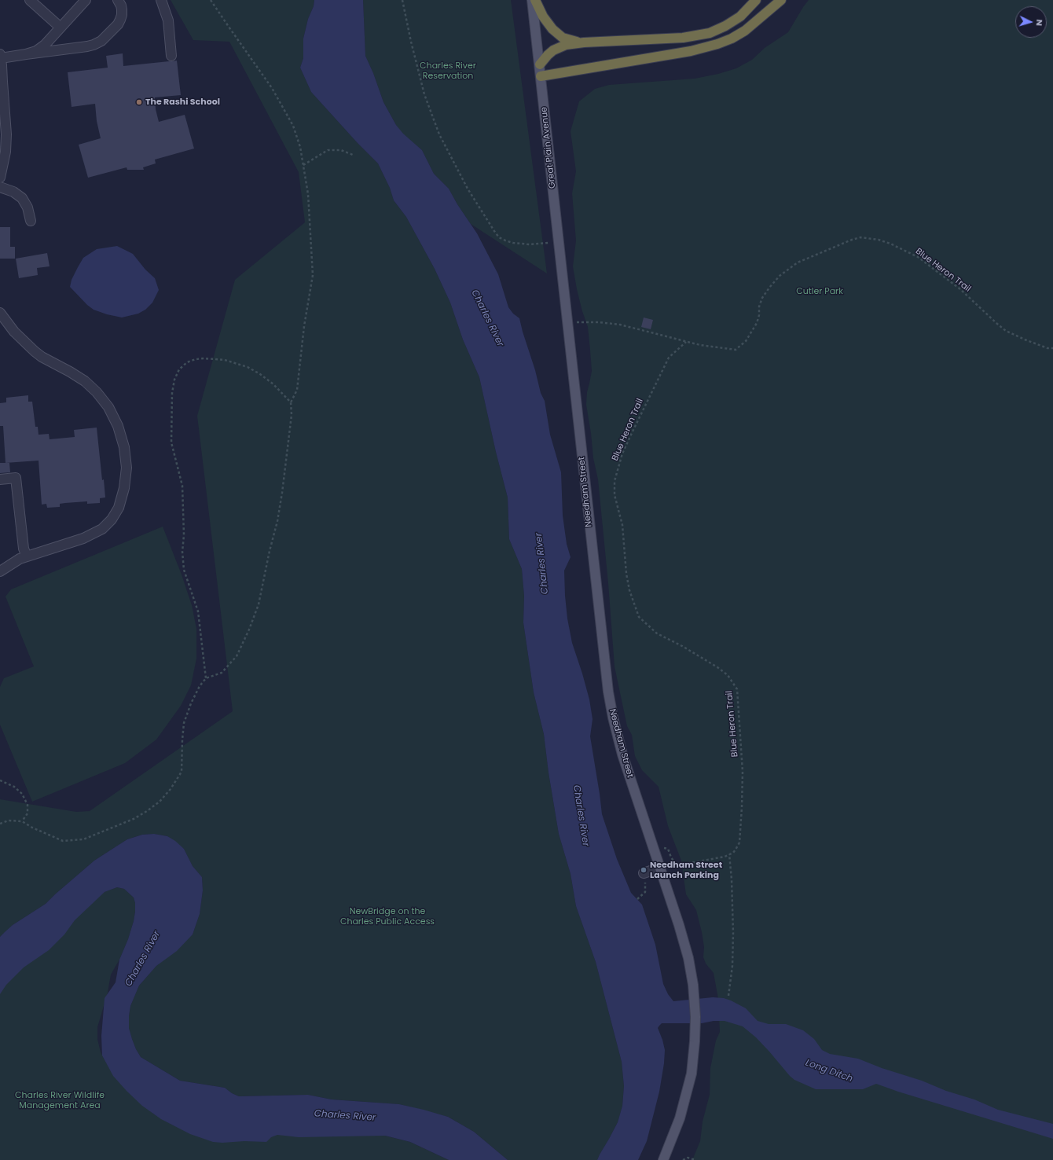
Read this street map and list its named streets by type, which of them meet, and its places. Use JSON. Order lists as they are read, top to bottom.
{
  "streets": {
    "main road": ["Great Plain Avenue", "Needham Street"],
    "path": ["Blue Heron Trail"]
  },
  "crossings": [
    ["Great Plain Avenue", "Needham Street"]
  ],
  "water": ["Charles River", "Long Ditch"],
  "parks": [
    "Charles River Reservation",
    "Cutler Park",
    "NewBridge on the Charles Public Access",
    "Charles River Wildlife Management Area"
  ],
  "places": ["The Rashi School", "Needham Street Launch Parking"],
  "north": "right"
}
